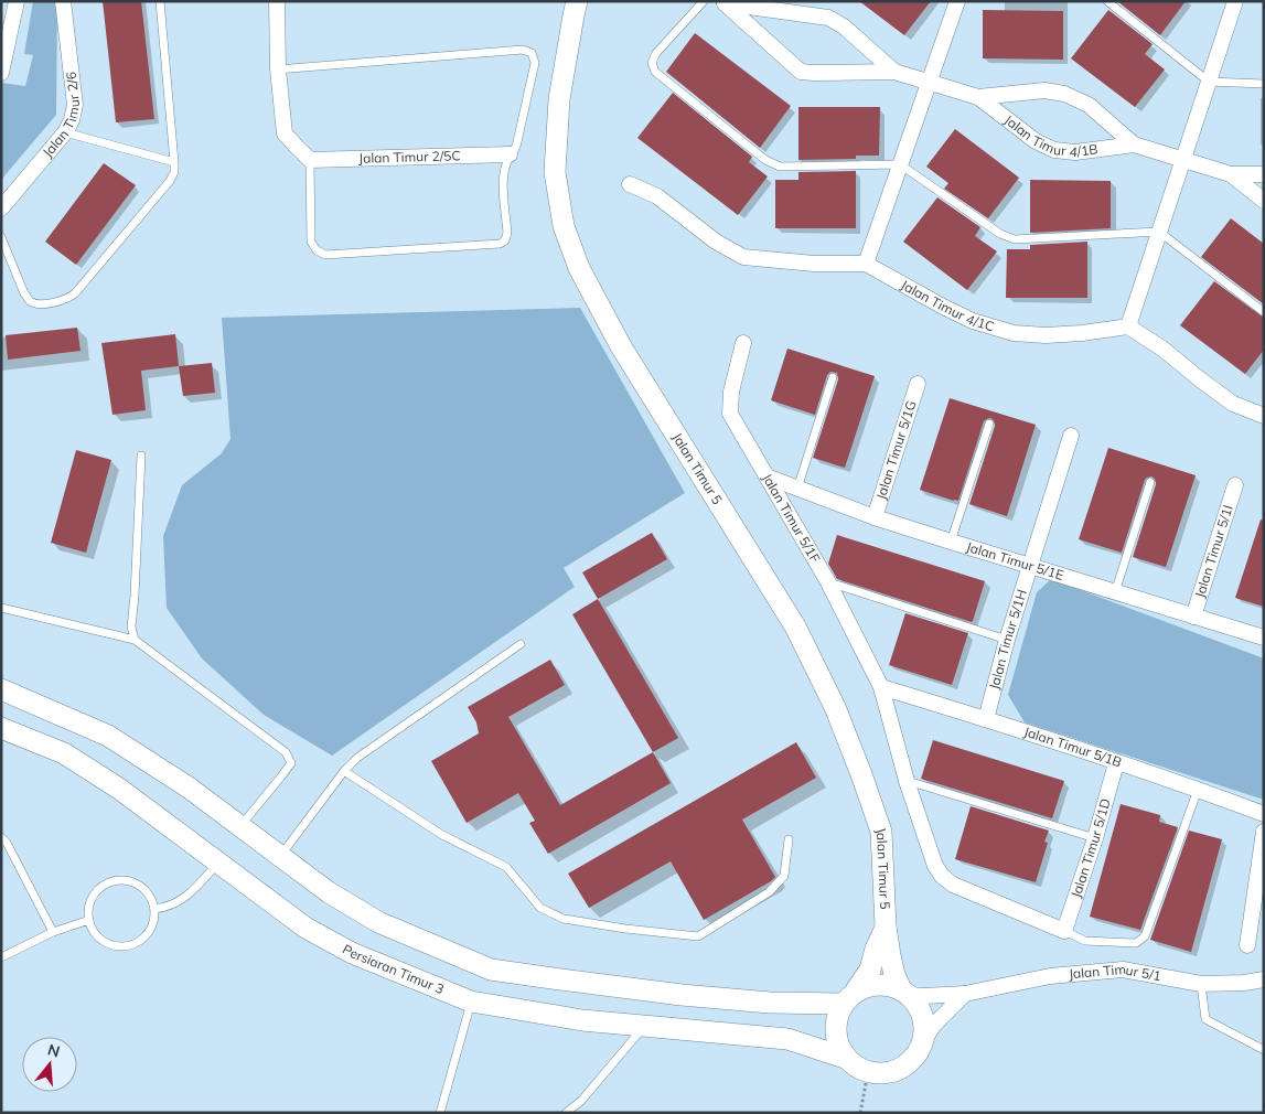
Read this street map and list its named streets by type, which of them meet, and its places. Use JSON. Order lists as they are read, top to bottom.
{
  "streets": {
    "street": [
      "Jalan Timur 2/6",
      "Jalan Timur 4/1B",
      "Jalan Timur 2/5C",
      "Jalan Timur 4/1C",
      "Jalan Timur 5/1G",
      "Jalan Timur 5",
      "Jalan Timur 5/1F",
      "Jalan Timur 5/1I",
      "Jalan Timur 5/1E",
      "Jalan Timur 5/1H",
      "Jalan Timur 5/1B",
      "Jalan Timur 5/1D",
      "Persiaran Timur 3",
      "Jalan Timur 5/1"
    ]
  },
  "crossings": [
    ["Jalan Timur 5/1G", "Jalan Timur 5/1E"],
    ["Jalan Timur 5", "Persiaran Timur 3"],
    ["Jalan Timur 5", "Jalan Timur 5/1"],
    ["Jalan Timur 5/1F", "Jalan Timur 5/1E"],
    ["Jalan Timur 5/1F", "Jalan Timur 5/1B"],
    ["Jalan Timur 5/1F", "Jalan Timur 5/1D"],
    ["Jalan Timur 5/1I", "Jalan Timur 5/1E"],
    ["Jalan Timur 5/1E", "Jalan Timur 5/1H"],
    ["Jalan Timur 5/1H", "Jalan Timur 5/1B"],
    ["Jalan Timur 5/1B", "Jalan Timur 5/1D"],
    ["Persiaran Timur 3", "Jalan Timur 5/1"]
  ],
  "north": "top"
}
